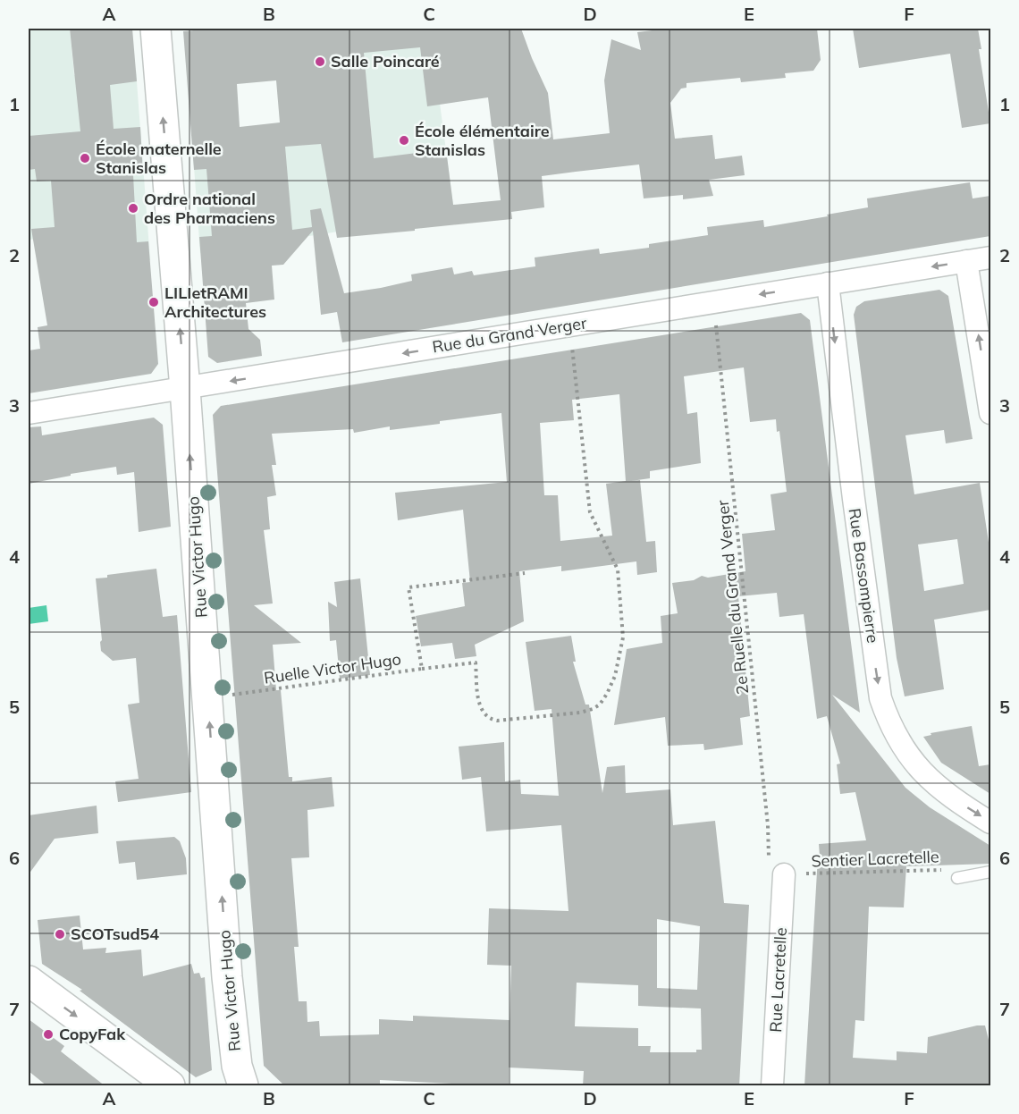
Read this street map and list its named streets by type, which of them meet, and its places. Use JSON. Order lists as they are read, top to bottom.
{
  "streets": {
    "main road": ["Rue Victor Hugo"],
    "street": ["Rue du Grand Verger", "Rue Bassompierre", "Rue Lacretelle"],
    "path": ["2e Ruelle du Grand Verger", "Ruelle Victor Hugo", "Sentier Lacretelle"]
  },
  "crossings": [
    ["Rue du Grand Verger", "Rue Victor Hugo"],
    ["Rue du Grand Verger", "Rue Bassompierre"],
    ["Rue du Grand Verger", "2e Ruelle du Grand Verger"],
    ["Rue Victor Hugo", "Ruelle Victor Hugo"],
    ["2e Ruelle du Grand Verger", "Sentier Lacretelle"],
    ["2e Ruelle du Grand Verger", "Rue Lacretelle"],
    ["Sentier Lacretelle", "Rue Lacretelle"]
  ],
  "one_way": ["Rue du Grand Verger", "Rue Victor Hugo", "Rue Bassompierre"],
  "places": [
    "Salle Poincaré",
    "École élémentaire Stanislas",
    "École maternelle Stanislas",
    "Ordre national des Pharmaciens",
    "LILIetRAMI Architectures",
    "SCOTsud54",
    "CopyFak"
  ],
  "grid": {
    "columns": [
      "A",
      "B",
      "C",
      "D",
      "E",
      "F"
    ],
    "rows": [
      "1",
      "2",
      "3",
      "4",
      "5",
      "6",
      "7"
    ]
  }
}
